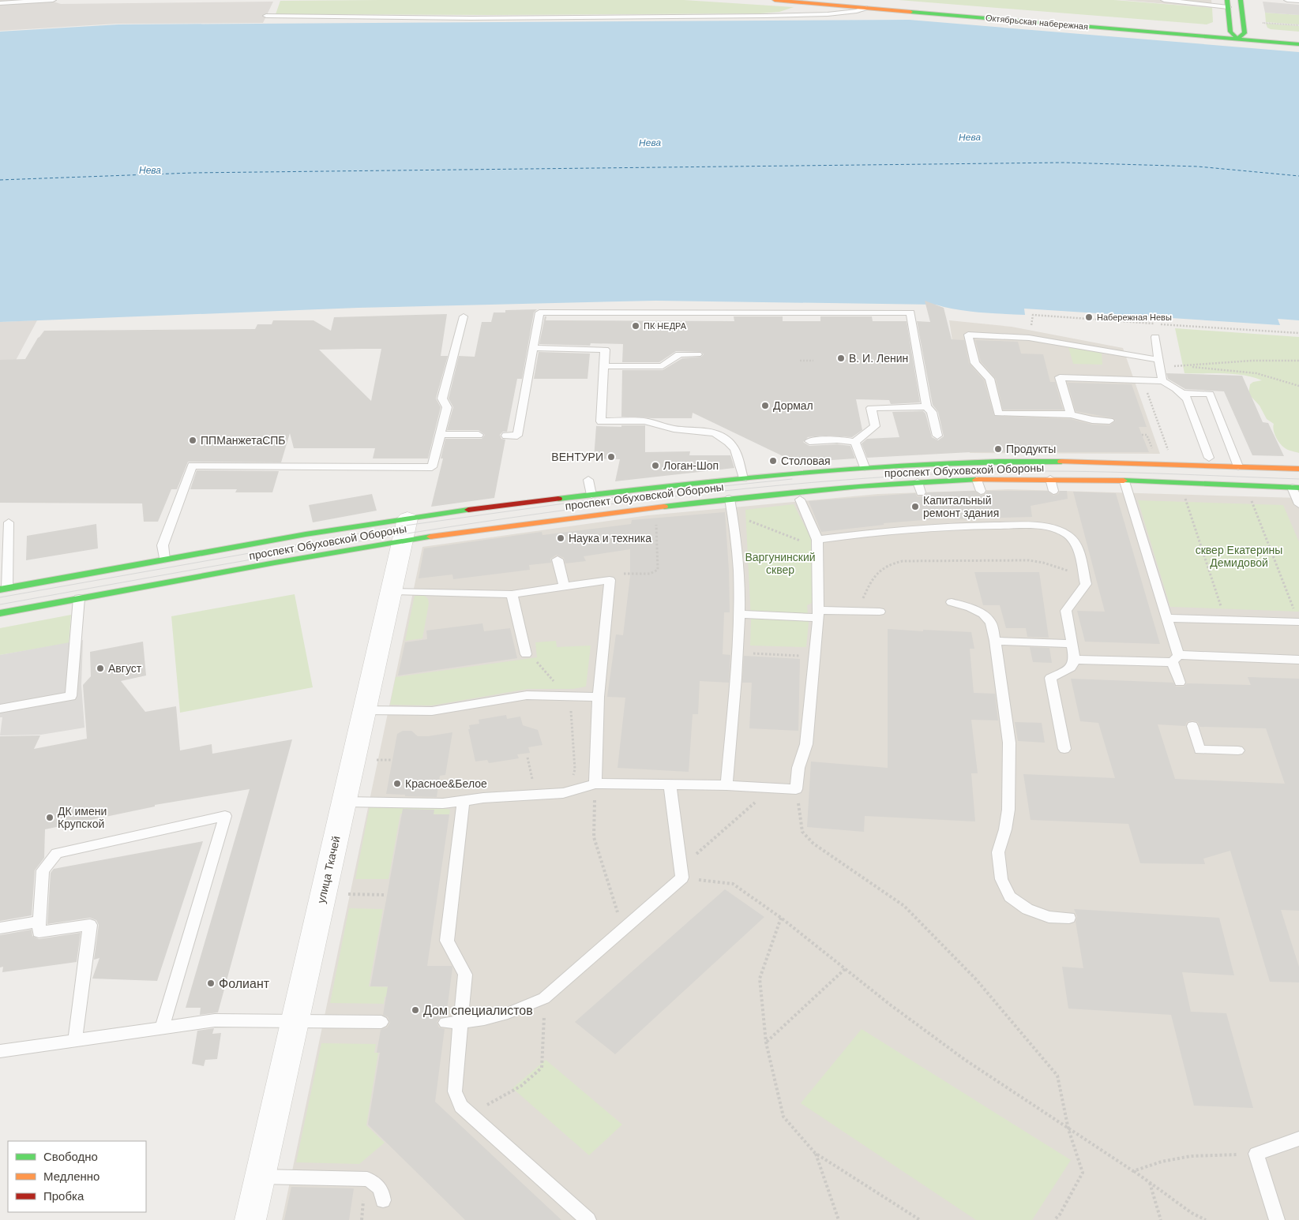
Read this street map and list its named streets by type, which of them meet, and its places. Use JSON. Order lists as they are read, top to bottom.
{
  "streets": {
    "main road": ["Октябрьская набережная", "проспект Обуховской Обороны"],
    "street": ["улица Ткачей"]
  },
  "crossings": [
    ["проспект Обуховской Обороны", "улица Ткачей"]
  ],
  "water": ["Нева"],
  "parks": ["сквер Екатерины Демидовой", "Варгунинский сквер"],
  "places": [
    "Набережная Невы",
    "ПК НЕДРА",
    "В. И. Ленин",
    "Дормал",
    "ППМанжетаСПБ",
    "Продукты",
    "ВЕНТУРИ",
    "Столовая",
    "Логан-Шоп",
    "Капитальный ремонт здания",
    "Наука и техника",
    "Август",
    "Красное&Белое",
    "ДК имени Крупской",
    "Фолиант",
    "Дом специалистов"
  ],
  "legend": ["Свободно", "Медленно", "Пробка"]
}
